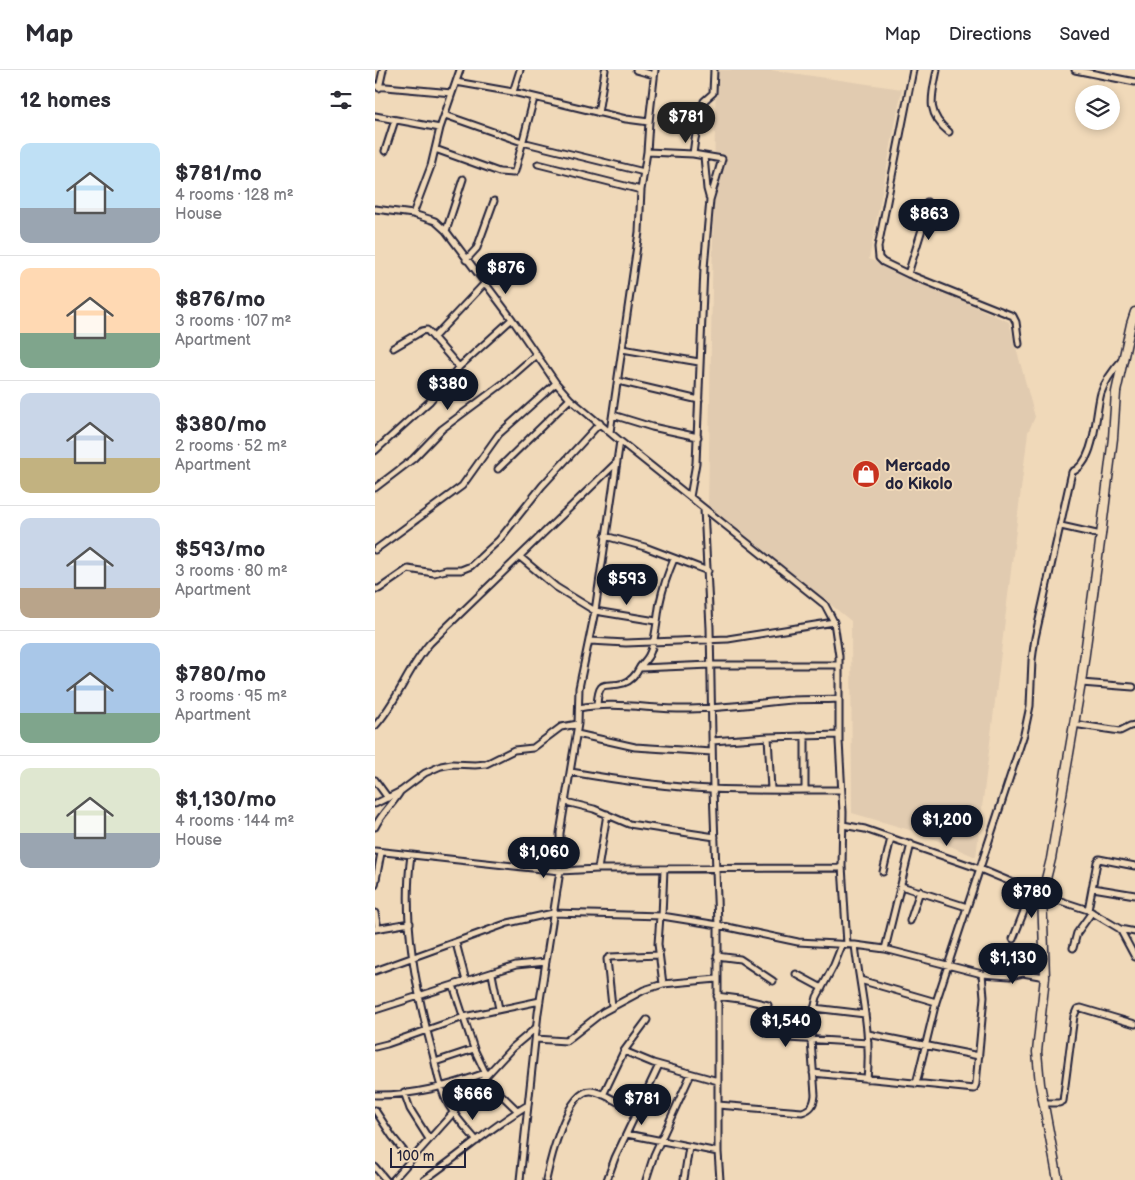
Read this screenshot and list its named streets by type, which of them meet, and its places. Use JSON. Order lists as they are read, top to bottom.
{
  "places": {
    "shop": ["Mercado do Kikolo"]
  },
  "scale_bar": "100 m",
  "page": {
    "header": "Map",
    "nav": ["Map", "Directions", "Saved"],
    "heading": "12 homes",
    "price": [
      "$781",
      "$863",
      "$876",
      "$380",
      "$593",
      "$1,200",
      "$1,060",
      "$780",
      "$1,130",
      "$1,540",
      "$666",
      "$781"
    ],
    "list": [
      {
        "name": "$781/mo",
        "note": "4 rooms · 128 m² · House"
      },
      {
        "name": "$876/mo",
        "note": "3 rooms · 107 m² · Apartment"
      },
      {
        "name": "$380/mo",
        "note": "2 rooms · 52 m² · Apartment"
      },
      {
        "name": "$593/mo",
        "note": "3 rooms · 80 m² · Apartment"
      },
      {
        "name": "$780/mo",
        "note": "3 rooms · 95 m² · Apartment"
      },
      {
        "name": "$1,130/mo",
        "note": "4 rooms · 144 m² · House"
      }
    ],
    "scale": "100 m"
  }
}
